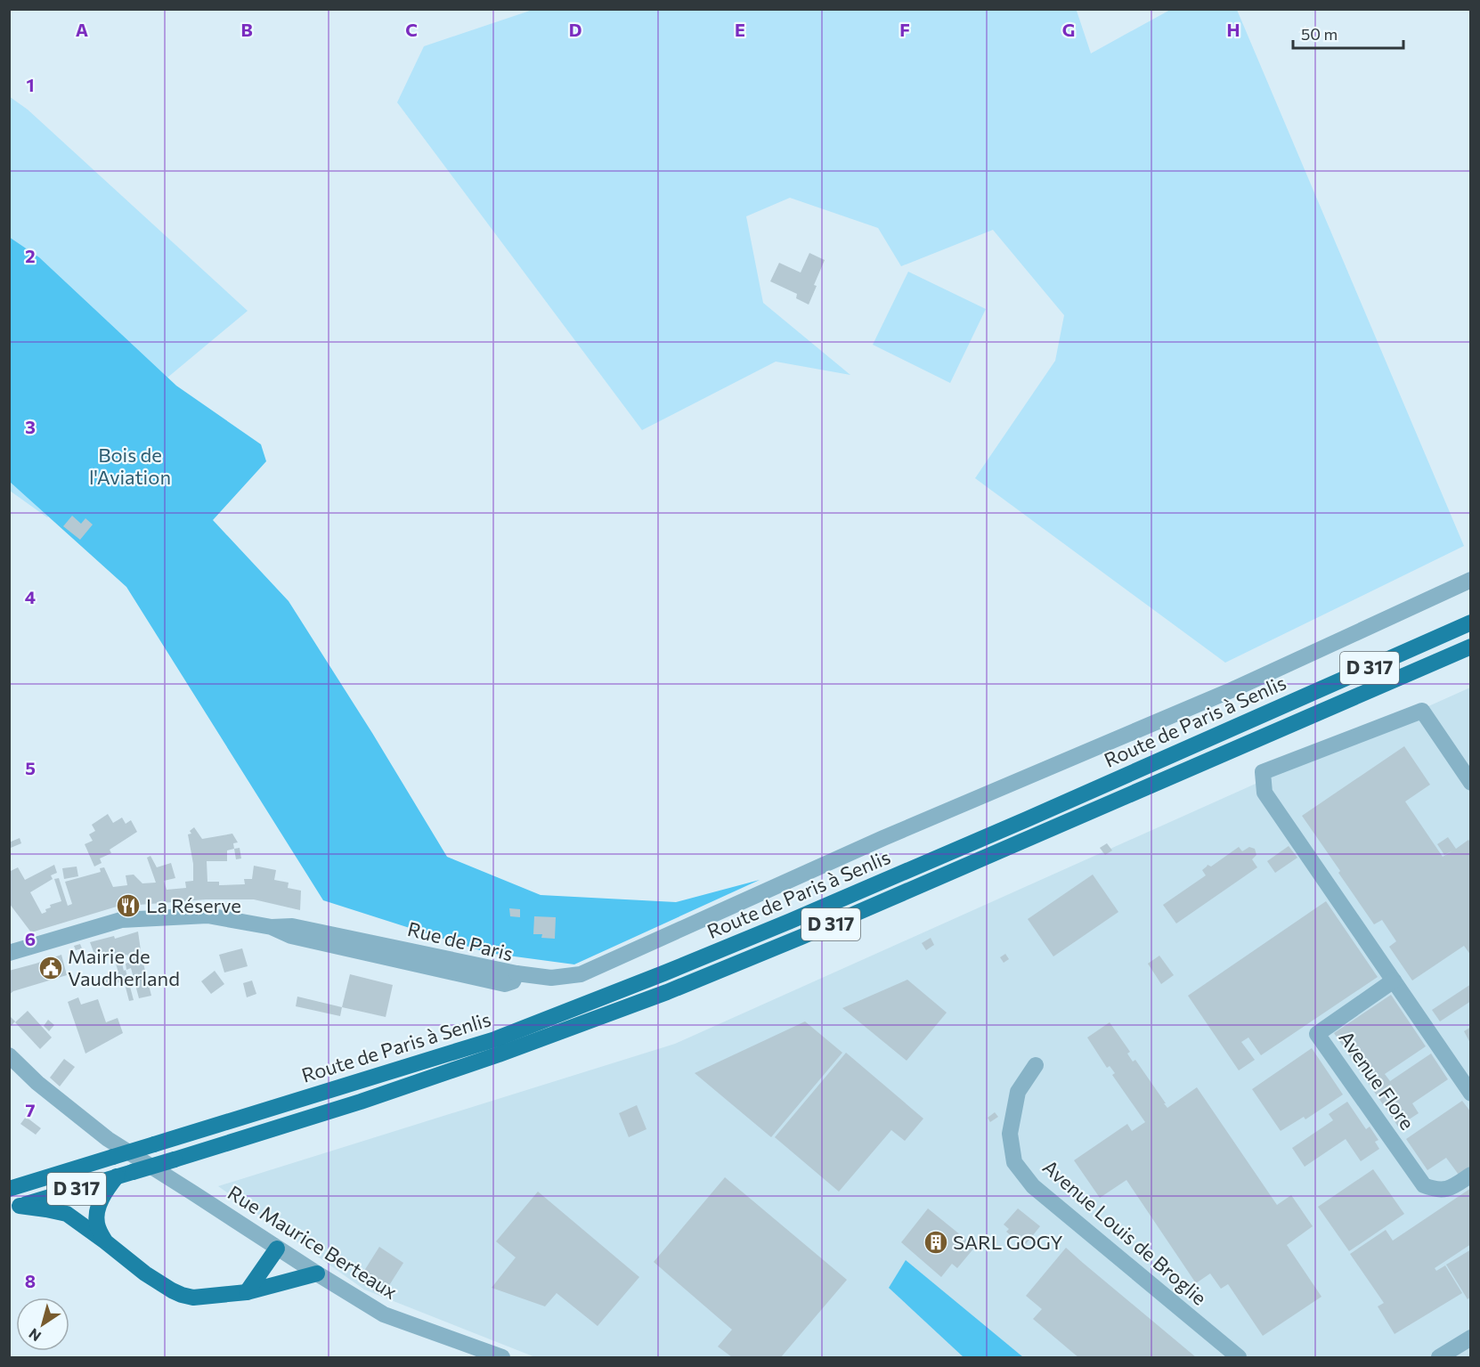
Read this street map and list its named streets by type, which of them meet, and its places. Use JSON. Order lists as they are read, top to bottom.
{
  "streets": {
    "main road": ["D 317", "Route de Paris à Senlis"],
    "street": [
      "Rue de Paris",
      "Avenue Flore",
      "Avenue Louis de Broglie",
      "Rue Maurice Berteaux"
    ]
  },
  "crossings": [
    ["D 317", "Route de Paris à Senlis"]
  ],
  "parks": ["Bois de l'Aviation"],
  "places": {
    "restaurant": ["La Réserve"],
    "public building": ["Mairie de Vaudherland"],
    "building": ["SARL GOGY"]
  },
  "scale_bar": "50 m",
  "north": "bottom left",
  "grid": {
    "columns": [
      "A",
      "B",
      "C",
      "D",
      "E",
      "F",
      "G",
      "H"
    ],
    "rows": [
      "1",
      "2",
      "3",
      "4",
      "5",
      "6",
      "7",
      "8"
    ]
  }
}
